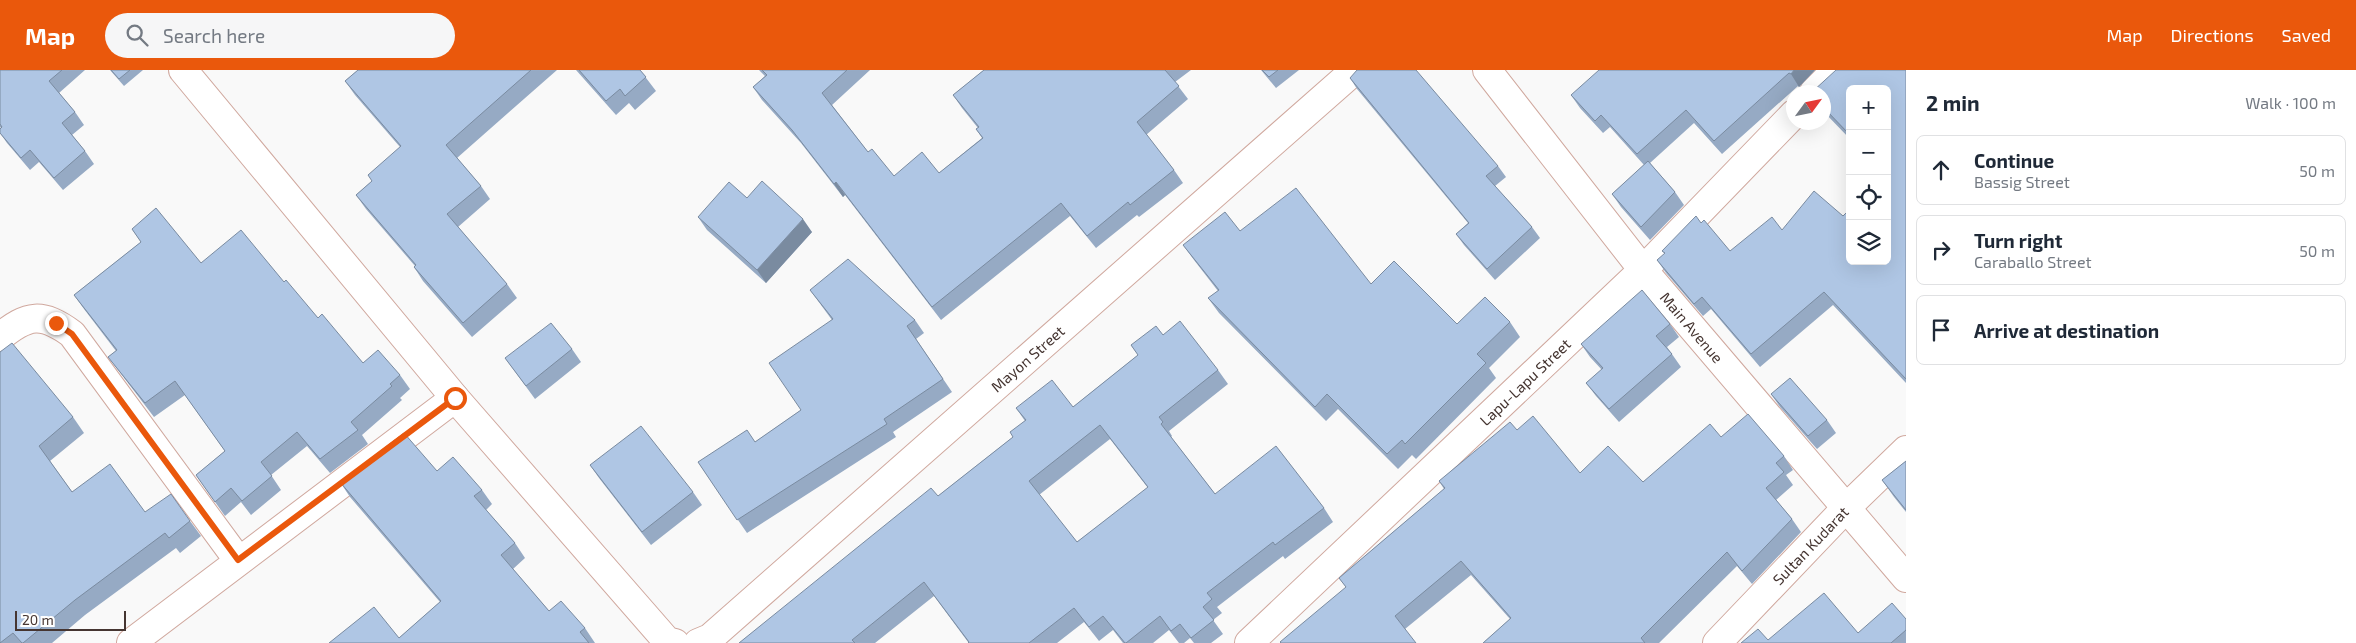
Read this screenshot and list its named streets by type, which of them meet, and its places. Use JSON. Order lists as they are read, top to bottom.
{
  "streets": {
    "street": [
      "Main Avenue",
      "Mayon Street",
      "Lapu-Lapu Street",
      "Sultan Kudarat"
    ]
  },
  "crossings": [
    ["Main Avenue", "Lapu-Lapu Street"],
    ["Main Avenue", "Sultan Kudarat"]
  ],
  "scale_bar": "20 m",
  "north": "top right",
  "page": {
    "header": "Map",
    "search": "Search here",
    "nav": ["Map", "Directions", "Saved"],
    "heading": ["2 min", "Walk · 100 m"],
    "map_buttons": ["+", "−"],
    "list": [
      ["Continue", "Bassig Street", "50 m"],
      ["Turn right", "Caraballo Street", "50 m"],
      "Arrive at destination"
    ],
    "scale": "20 m"
  }
}
